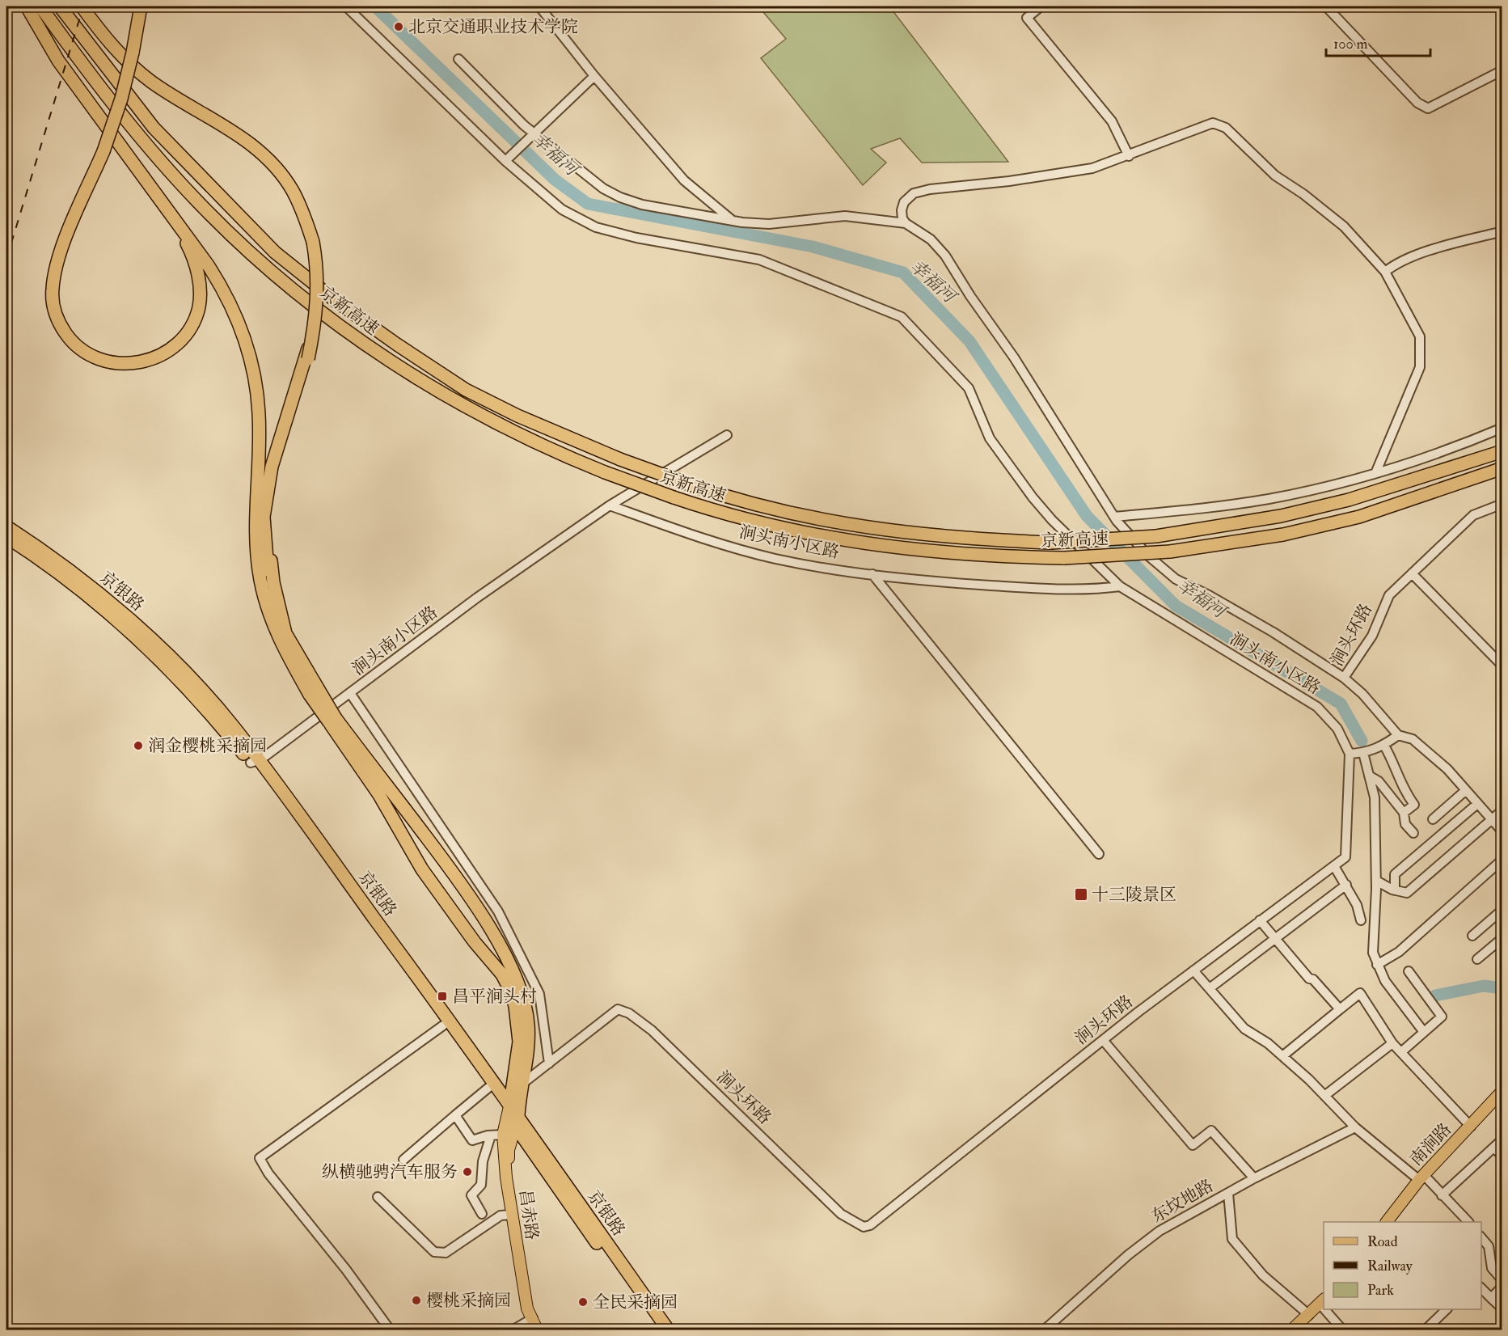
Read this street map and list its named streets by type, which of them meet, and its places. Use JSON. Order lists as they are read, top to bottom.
{
  "streets": {
    "highway": ["京新高速", "京银路"],
    "main road": ["南涧路", "昌赤路"],
    "street": ["涧头南小区路", "涧头环路", "东坟地路"]
  },
  "crossings": [
    ["涧头南小区路", "京银路"],
    ["涧头南小区路", "涧头环路"],
    ["京银路", "昌赤路"]
  ],
  "water": ["幸福河"],
  "places": {
    "other": [
      "北京交通职业技术学院",
      "润金樱桃采摘园",
      "纵横驰骋汽车服务",
      "樱桃采摘园",
      "全民采摘园"
    ],
    "transit": ["十三陵景区", "昌平涧头村"]
  },
  "legend": ["Road", "Railway", "Park"],
  "scale_bar": "100 m"
}
